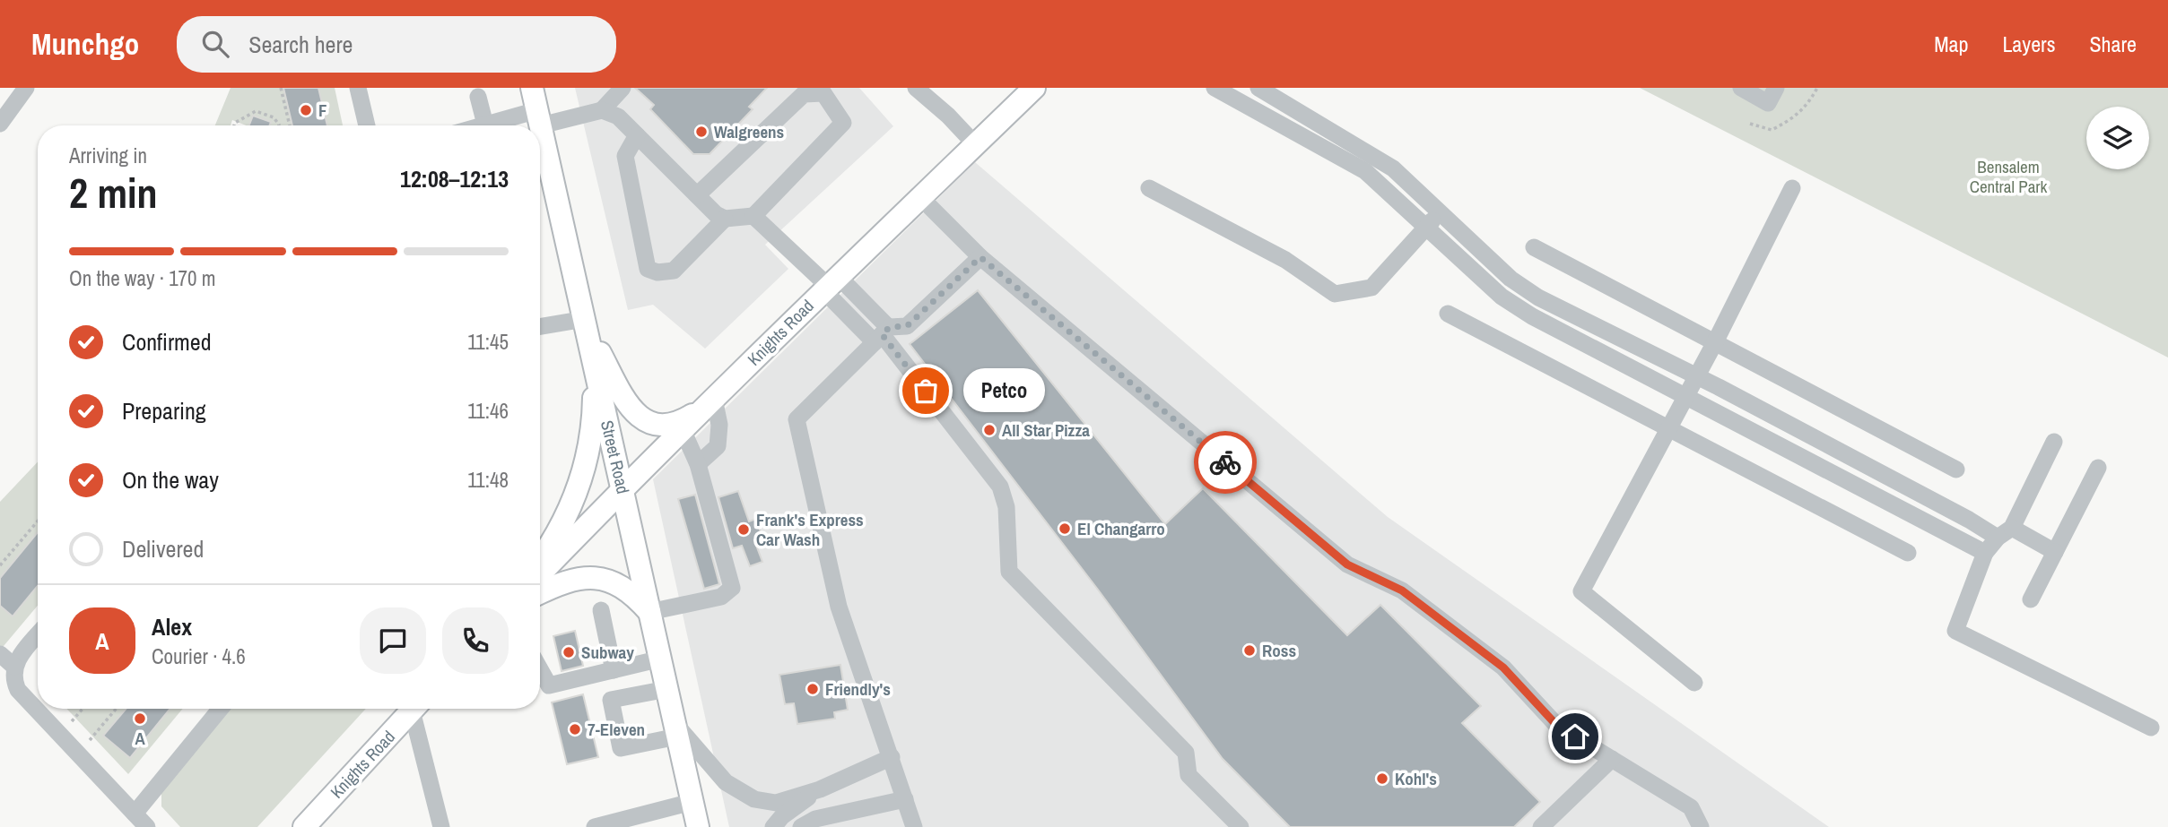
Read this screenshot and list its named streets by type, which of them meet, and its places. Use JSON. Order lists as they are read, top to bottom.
{
  "streets": {
    "main road": ["Knights Road", "Street Road"]
  },
  "crossings": [
    ["Knights Road", "Street Road"]
  ],
  "parks": ["Bensalem Central Park"],
  "places": [
    "F",
    "Walgreens",
    "Petco",
    "All Star Pizza",
    "El Changarro",
    "Frank's Express Car Wash",
    "Ross",
    "Subway",
    "Friendly's",
    "A",
    "7-Eleven",
    "Kohl's"
  ],
  "page": {
    "header": "Munchgo",
    "search": "Search here",
    "nav": ["Map", "Layers", "Share"],
    "heading": ["2 min", "Arriving in", "12:08–12:13"],
    "panel": ["Alex", "Courier · 4.6"],
    "bar": "On the way · 170 m",
    "list": [
      ["Confirmed", "11:45"],
      ["Preparing", "11:46"],
      ["On the way", "11:48"],
      "Delivered"
    ],
    "bubble": "Petco",
    "round": "A"
  }
}
